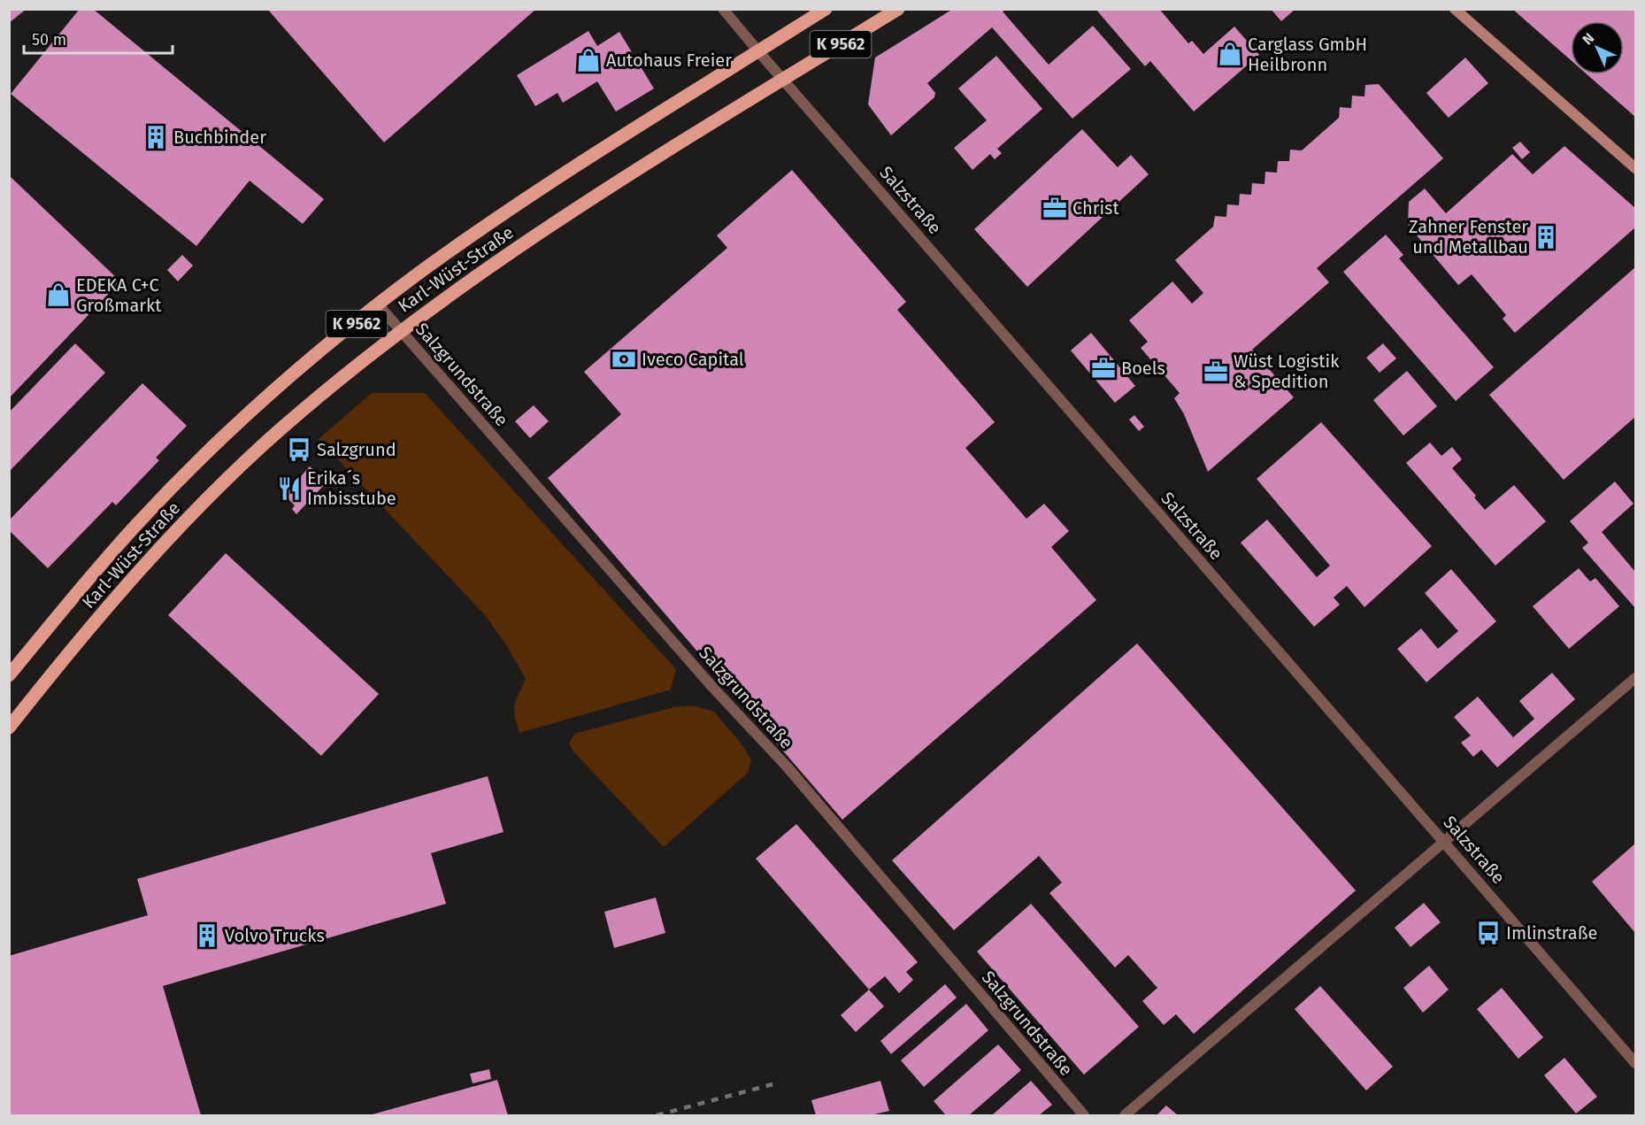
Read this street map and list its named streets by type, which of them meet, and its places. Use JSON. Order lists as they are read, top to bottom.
{
  "streets": {
    "main road": ["K 9562", "Karl-Wüst-Straße"],
    "street": ["Salzstraße", "Salzgrundstraße"]
  },
  "crossings": [
    ["Salzstraße", "Karl-Wüst-Straße"],
    ["Karl-Wüst-Straße", "Salzgrundstraße"]
  ],
  "places": {
    "shop": ["Carglass GmbH Heilbronn", "Autohaus Freier", "EDEKA C+C Großmarkt"],
    "building": ["Buchbinder", "Zahner Fenster und Metallbau", "Volvo Trucks"],
    "office": ["Christ", "Boels", "Wüst Logistik & Spedition"],
    "bank": ["Iveco Capital"],
    "bus stop": ["Salzgrund", "Imlinstraße"],
    "restaurant": ["Erika´s Imbisstube"]
  },
  "scale_bar": "50 m",
  "north": "top left"
}
